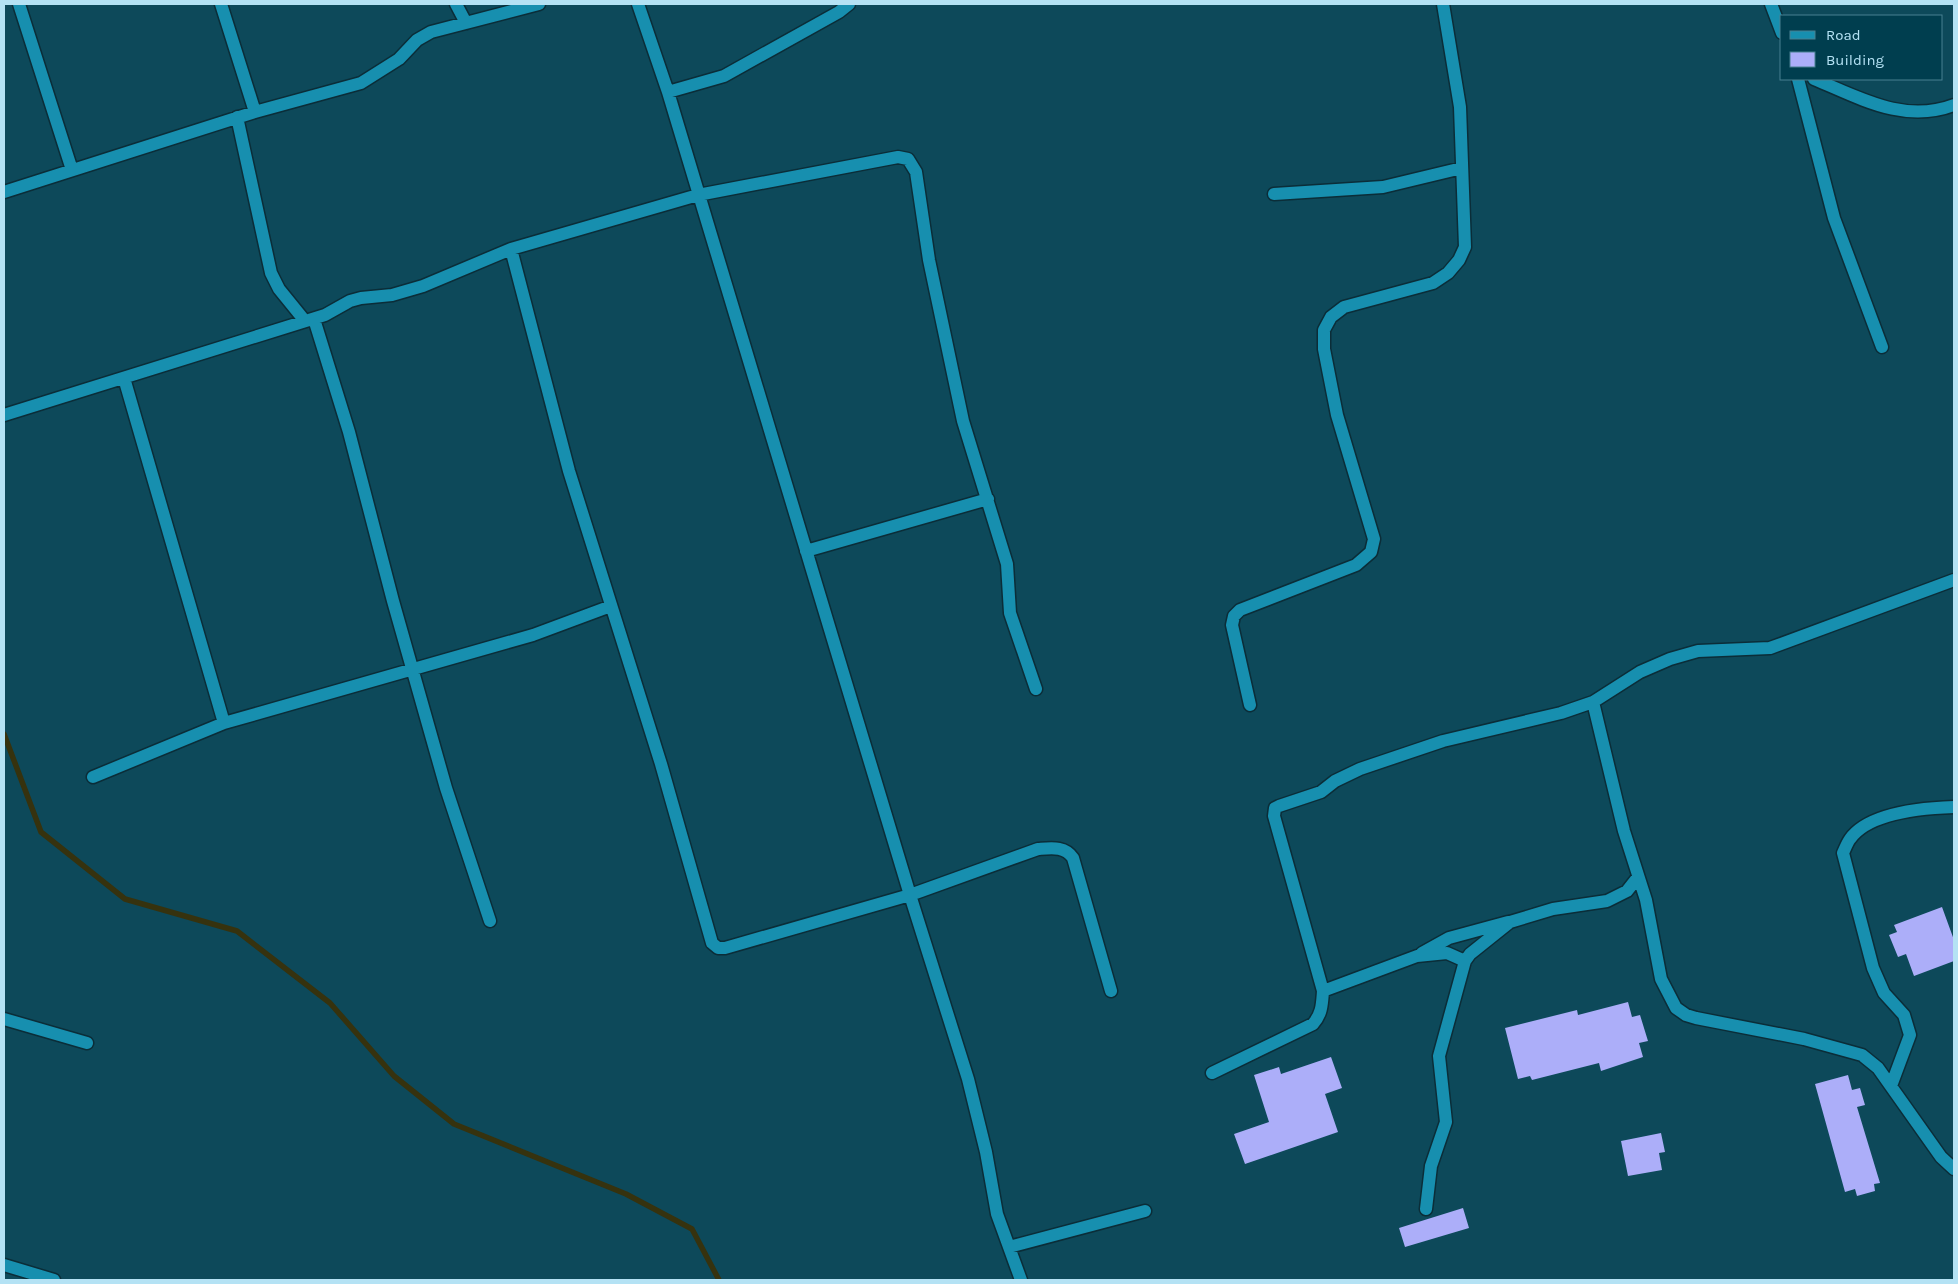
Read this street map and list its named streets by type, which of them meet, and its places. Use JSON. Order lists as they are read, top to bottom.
{
  "legend": ["Road", "Building"]
}
